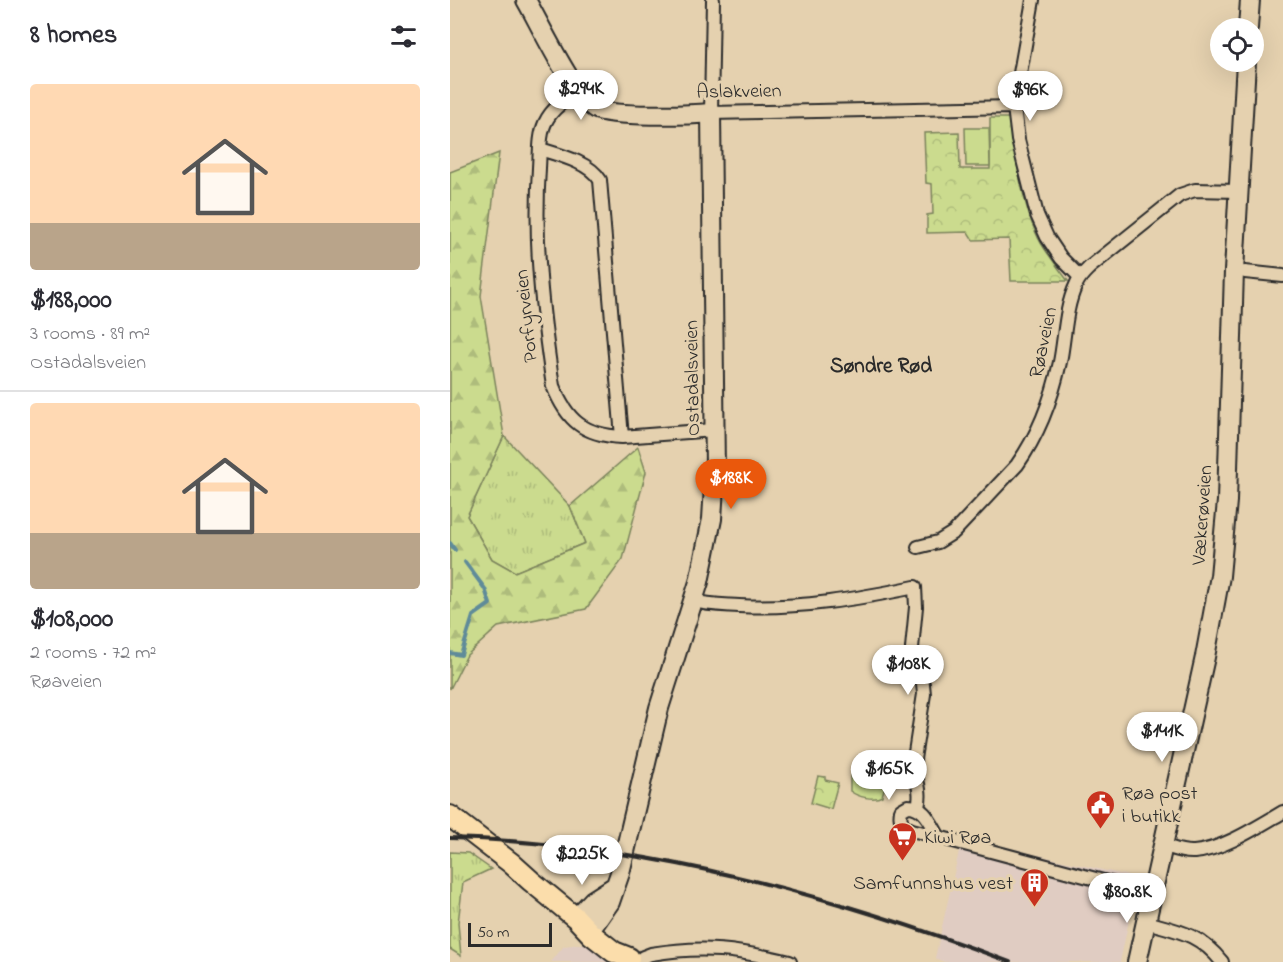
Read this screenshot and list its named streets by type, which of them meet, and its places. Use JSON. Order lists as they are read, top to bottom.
{
  "streets": {
    "street": [
      "Aslakveien",
      "Porfyrveien",
      "Røaveien",
      "Ostadalsveien",
      "Vækerøveien"
    ]
  },
  "crossings": [
    ["Aslakveien", "Porfyrveien"],
    ["Aslakveien", "Ostadalsveien"],
    ["Porfyrveien", "Ostadalsveien"],
    ["Røaveien", "Vækerøveien"]
  ],
  "districts": ["Søndre Rød"],
  "places": {
    "public building": ["Røa post i butikk"],
    "supermarket": ["Kiwi Røa"],
    "building": ["Samfunnshus vest"]
  },
  "scale_bar": "50 m",
  "page": {
    "heading": "8 homes",
    "price": [
      "$294K",
      "$96K",
      "$188K",
      "$108K",
      "$141K",
      "$165K",
      "$225K",
      "$80.8K"
    ],
    "list": [
      {
        "name": "$188,000",
        "note": "3 rooms · 89 m² · Ostadalsveien"
      },
      {
        "name": "$108,000",
        "note": "2 rooms · 72 m² · Røaveien"
      }
    ],
    "scale": "50 m"
  }
}
